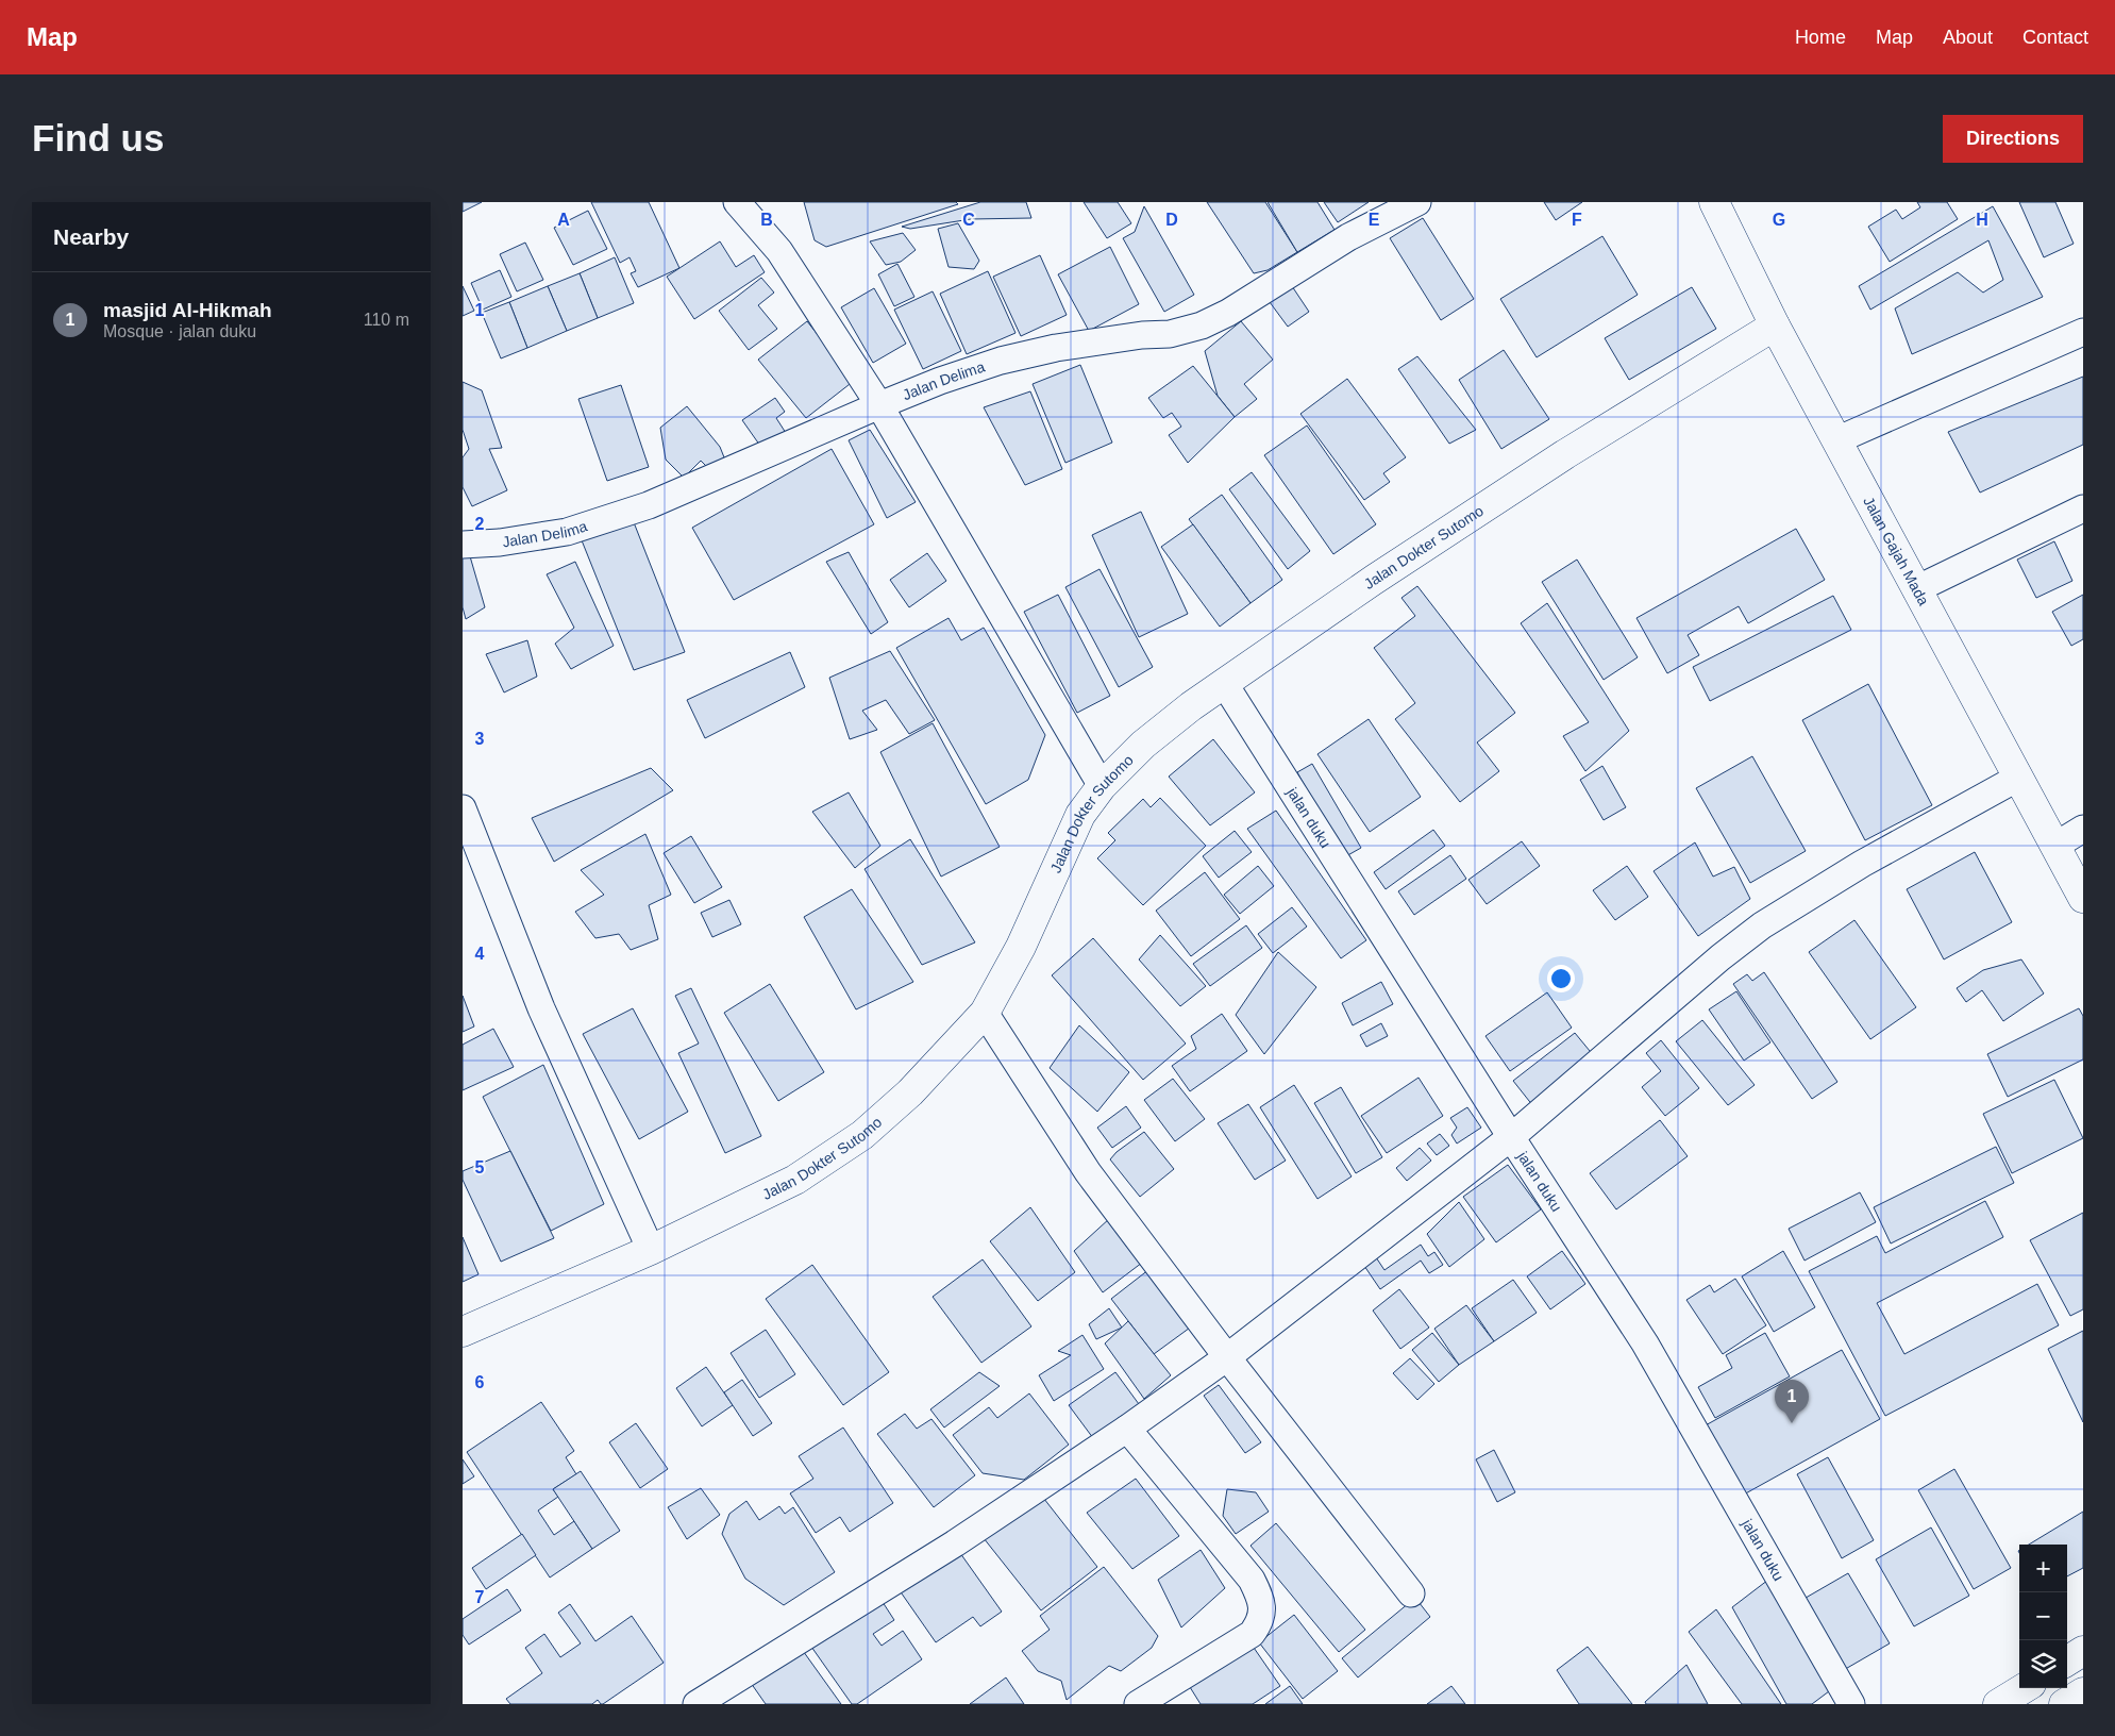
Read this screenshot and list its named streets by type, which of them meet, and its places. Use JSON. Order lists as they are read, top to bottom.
{
  "streets": {
    "main road": ["Jalan Dokter Sutomo", "Jalan Gajah Mada"],
    "street": ["Jalan Delima", "jalan duku"]
  },
  "crossings": [
    ["Jalan Dokter Sutomo", "Jalan Gajah Mada"],
    ["Jalan Dokter Sutomo", "jalan duku"]
  ],
  "page": {
    "header": "Map",
    "nav": [
      "Home",
      "Map",
      "About",
      "Contact"
    ],
    "buttons": "Directions",
    "title": "Find us",
    "heading": "Nearby",
    "list": [
      {
        "mark": "1",
        "name": "masjid Al-Hikmah",
        "note": "Mosque · jalan duku",
        "value": "110 m"
      }
    ],
    "pins": "1",
    "map_buttons": ["+", "−"]
  },
  "grid": {
    "columns": [
      "A",
      "B",
      "C",
      "D",
      "E",
      "F",
      "G",
      "H"
    ],
    "rows": [
      "1",
      "2",
      "3",
      "4",
      "5",
      "6",
      "7"
    ]
  }
}
